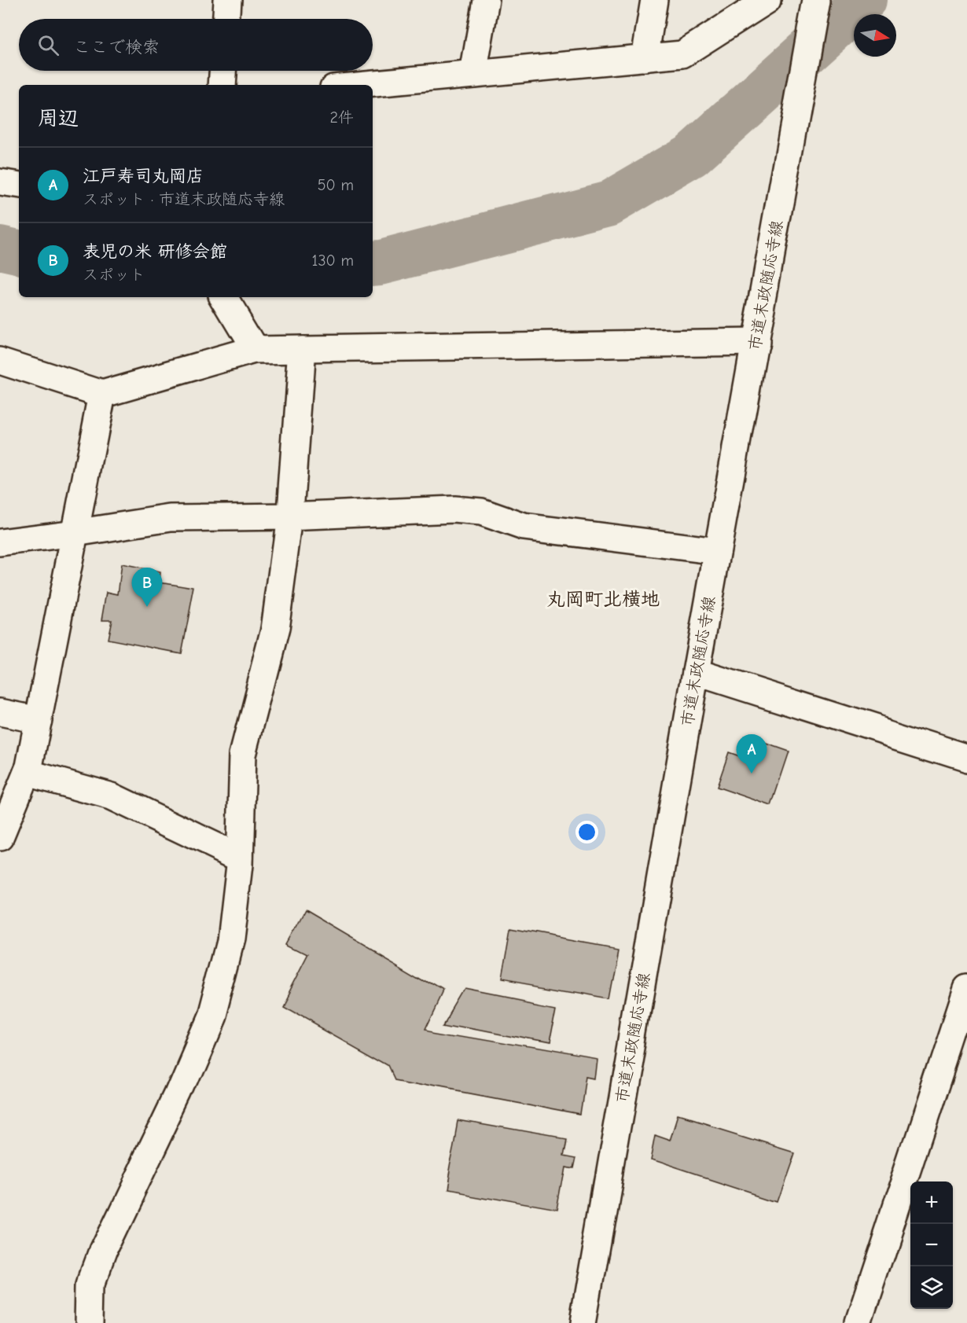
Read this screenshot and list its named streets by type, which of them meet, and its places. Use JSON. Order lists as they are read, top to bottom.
{
  "streets": {
    "street": ["市道末政随応寺線"]
  },
  "districts": ["丸岡町北横地"],
  "north": "right",
  "page": {
    "search": "ここで検索",
    "heading": ["周辺", "2件"],
    "list": [
      {
        "mark": "A",
        "name": "江戸寿司丸岡店",
        "note": "スポット · 市道末政随応寺線",
        "value": "50 m"
      },
      {
        "mark": "B",
        "name": "表児の米 研修会館",
        "note": "スポット",
        "value": "130 m"
      }
    ],
    "pins": ["B", "A"],
    "map_buttons": ["+", "−"]
  }
}
